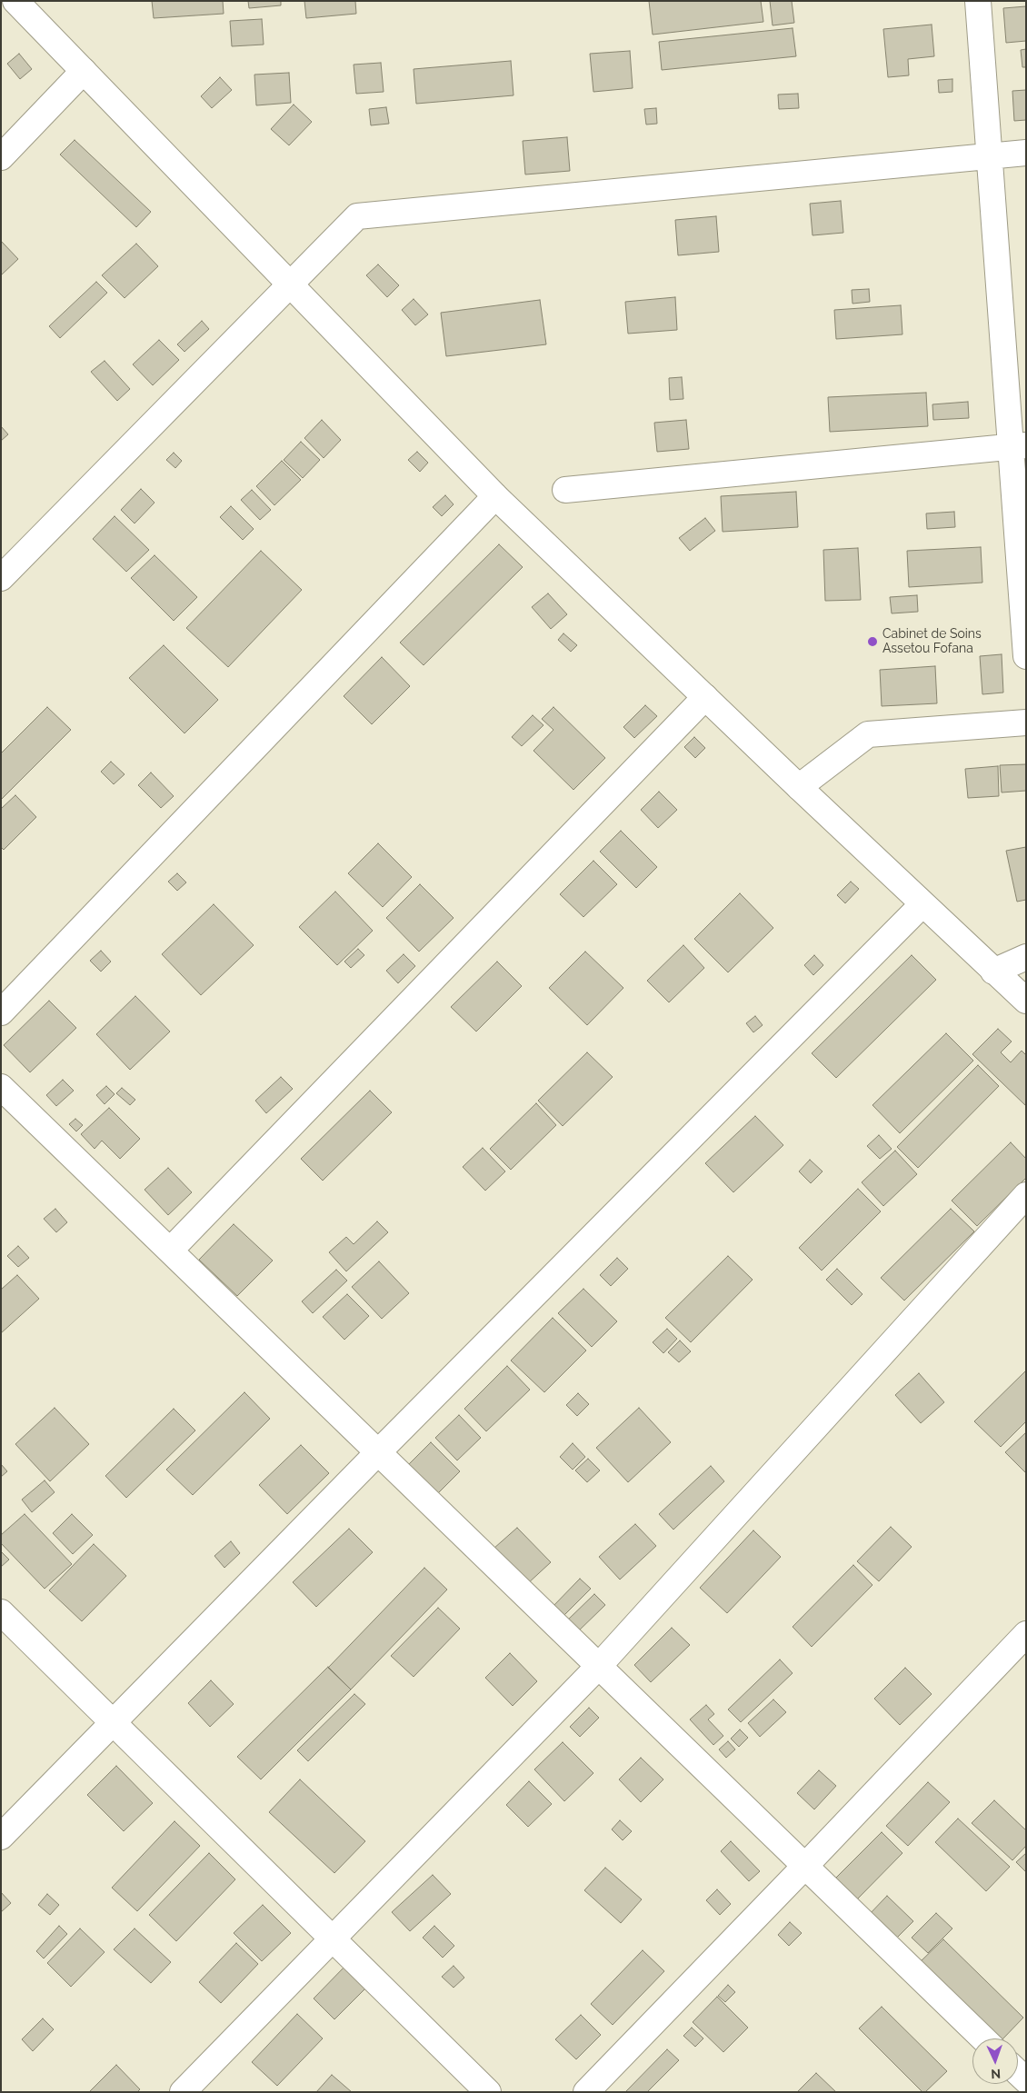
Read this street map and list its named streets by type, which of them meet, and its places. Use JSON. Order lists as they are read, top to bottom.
{
  "places": ["Cabinet de Soins Assetou Fofana"],
  "north": "bottom"
}
